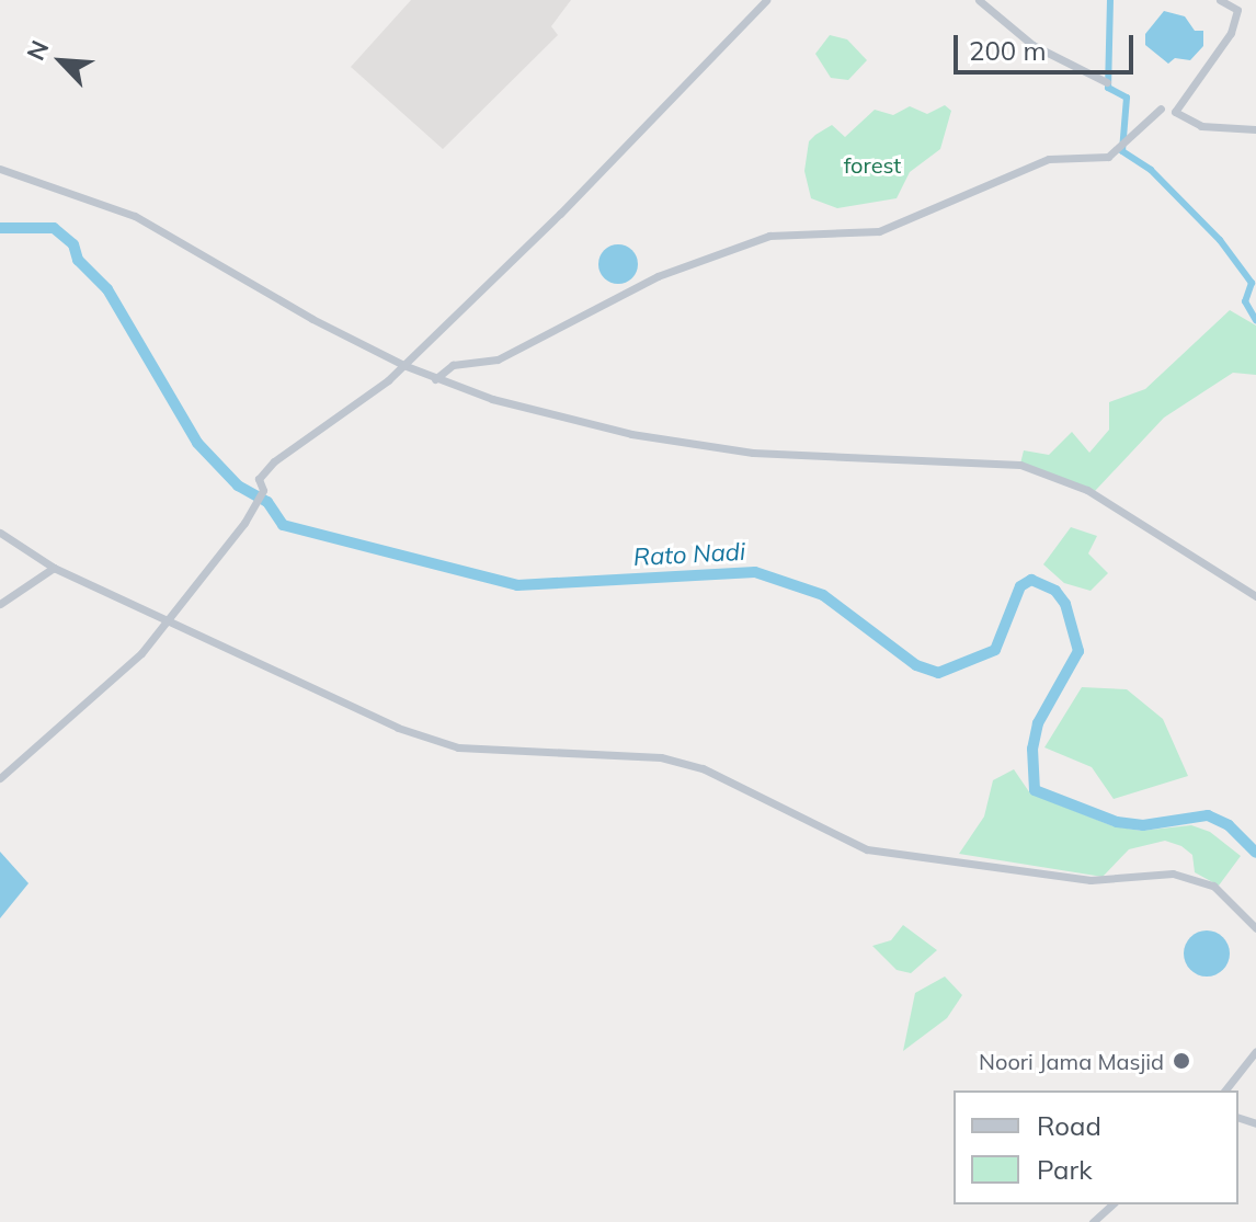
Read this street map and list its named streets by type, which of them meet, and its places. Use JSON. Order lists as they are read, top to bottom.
{
  "water": ["Rato Nadi"],
  "parks": ["forest"],
  "places": ["Noori Jama Masjid"],
  "legend": ["Road", "Park"],
  "scale_bar": "200 m",
  "north": "top left"
}
